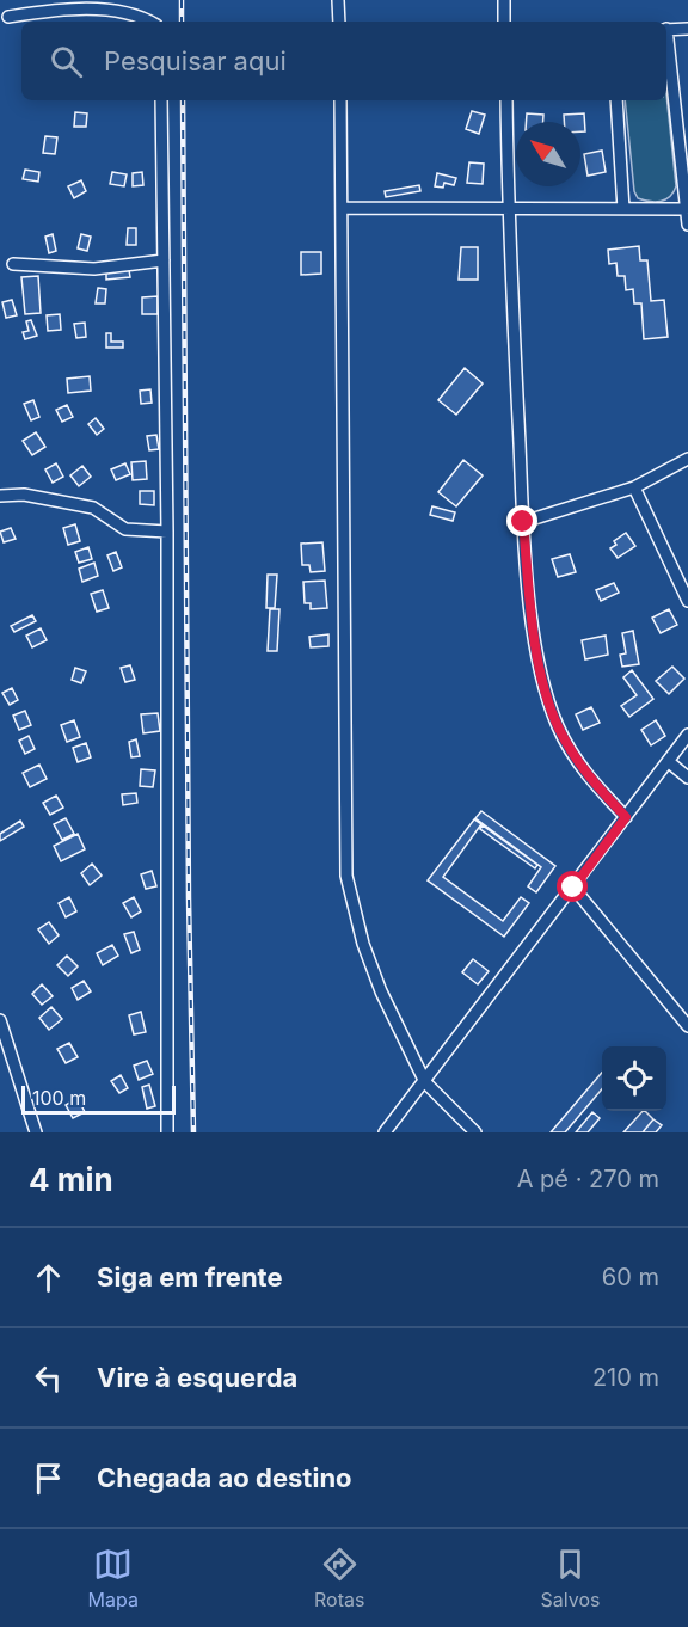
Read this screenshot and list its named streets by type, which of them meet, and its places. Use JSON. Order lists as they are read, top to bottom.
{
  "scale_bar": "100 m",
  "north": "top left",
  "page": {
    "search": "Pesquisar aqui",
    "scale": "100 m",
    "heading": ["4 min", "A pé · 270 m"],
    "list": [
      ["Siga em frente", "60 m"],
      ["Vire à esquerda", "210 m"],
      "Chegada ao destino"
    ],
    "nav": ["Mapa", "Rotas", "Salvos"]
  }
}
